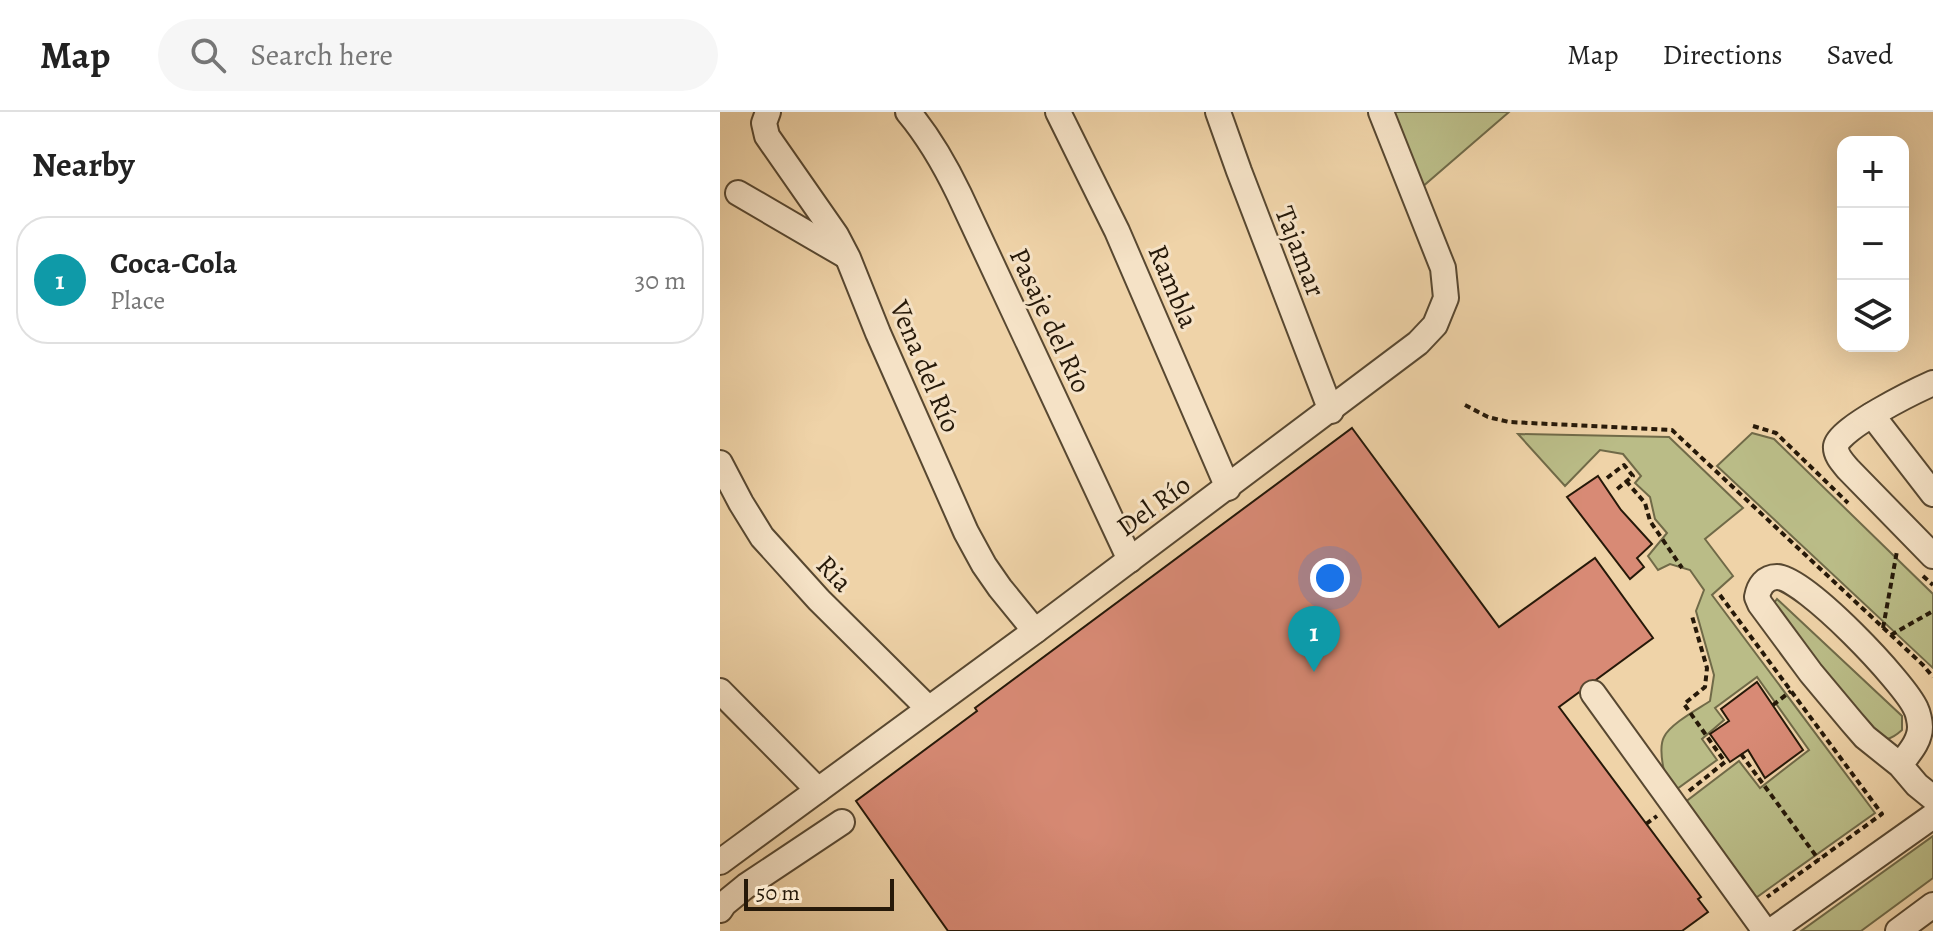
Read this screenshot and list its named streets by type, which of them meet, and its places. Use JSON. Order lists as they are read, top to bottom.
{
  "streets": {
    "street": [
      "Tajamar",
      "Rambla",
      "Pasaje del Río",
      "Vena del Río",
      "Del Río",
      "Ria"
    ]
  },
  "crossings": [
    ["Tajamar", "Del Río"],
    ["Rambla", "Del Río"],
    ["Pasaje del Río", "Del Río"],
    ["Vena del Río", "Del Río"],
    ["Del Río", "Ria"]
  ],
  "scale_bar": "50 m",
  "page": {
    "header": "Map",
    "search": "Search here",
    "nav": ["Map", "Directions", "Saved"],
    "heading": "Nearby",
    "map_buttons": ["+", "−"],
    "list": [
      {
        "mark": "1",
        "name": "Coca-Cola",
        "note": "Place",
        "value": "30 m"
      }
    ],
    "pins": "1",
    "scale": "50 m"
  }
}
